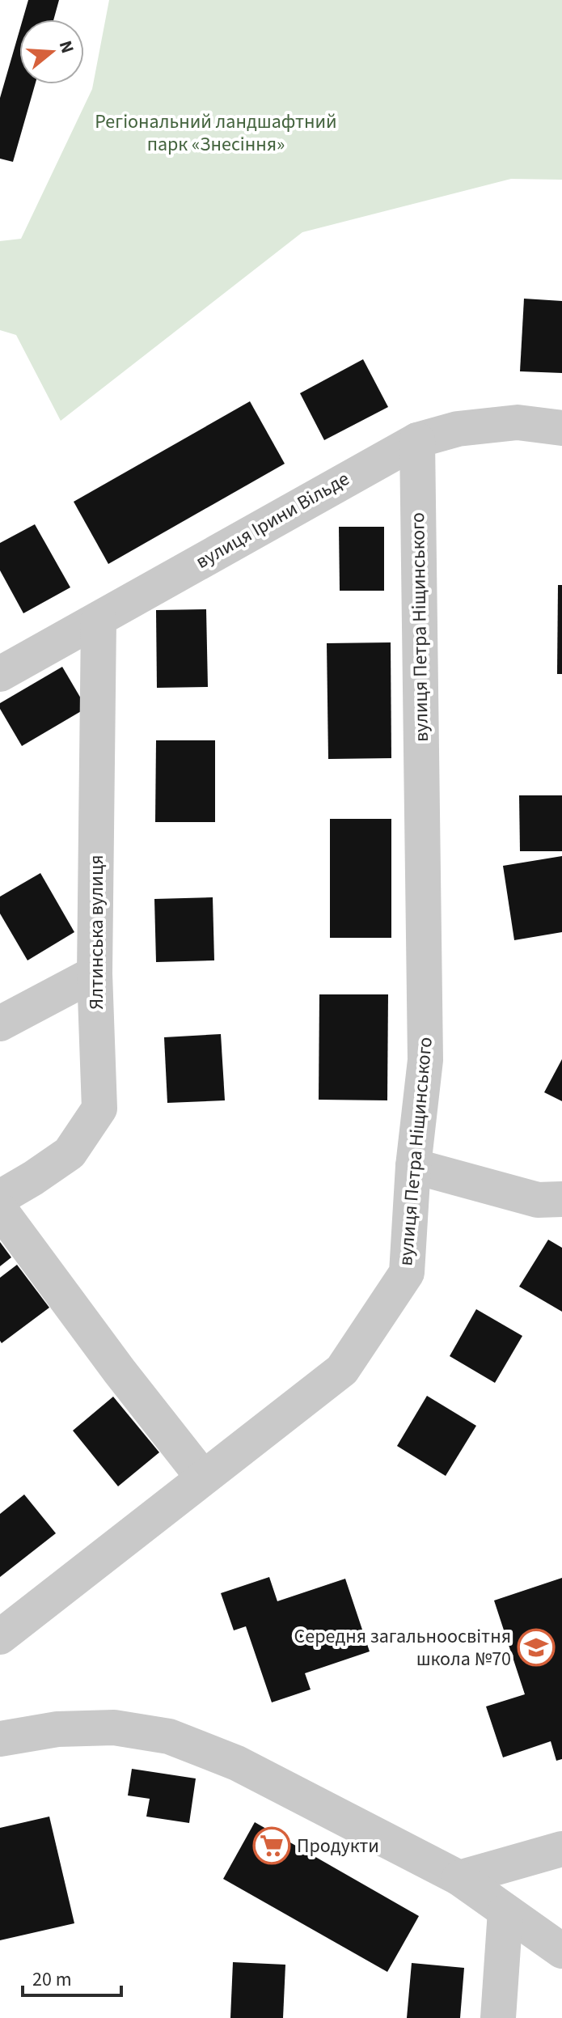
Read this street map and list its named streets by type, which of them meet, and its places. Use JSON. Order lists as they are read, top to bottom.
{
  "streets": {
    "street": ["вулиця Ірини Вільде", "вулиця Петра Ніщинського", "Ялтинська вулиця"]
  },
  "crossings": [
    ["вулиця Ірини Вільде", "вулиця Петра Ніщинського"],
    ["вулиця Ірини Вільде", "Ялтинська вулиця"]
  ],
  "parks": ["Регіональний ландшафтний парк «Знесіння»"],
  "places": {
    "school or university": ["Середня загальноосвітня школа №70"],
    "supermarket": ["Продукти"]
  },
  "scale_bar": "20 m",
  "north": "right"
}
